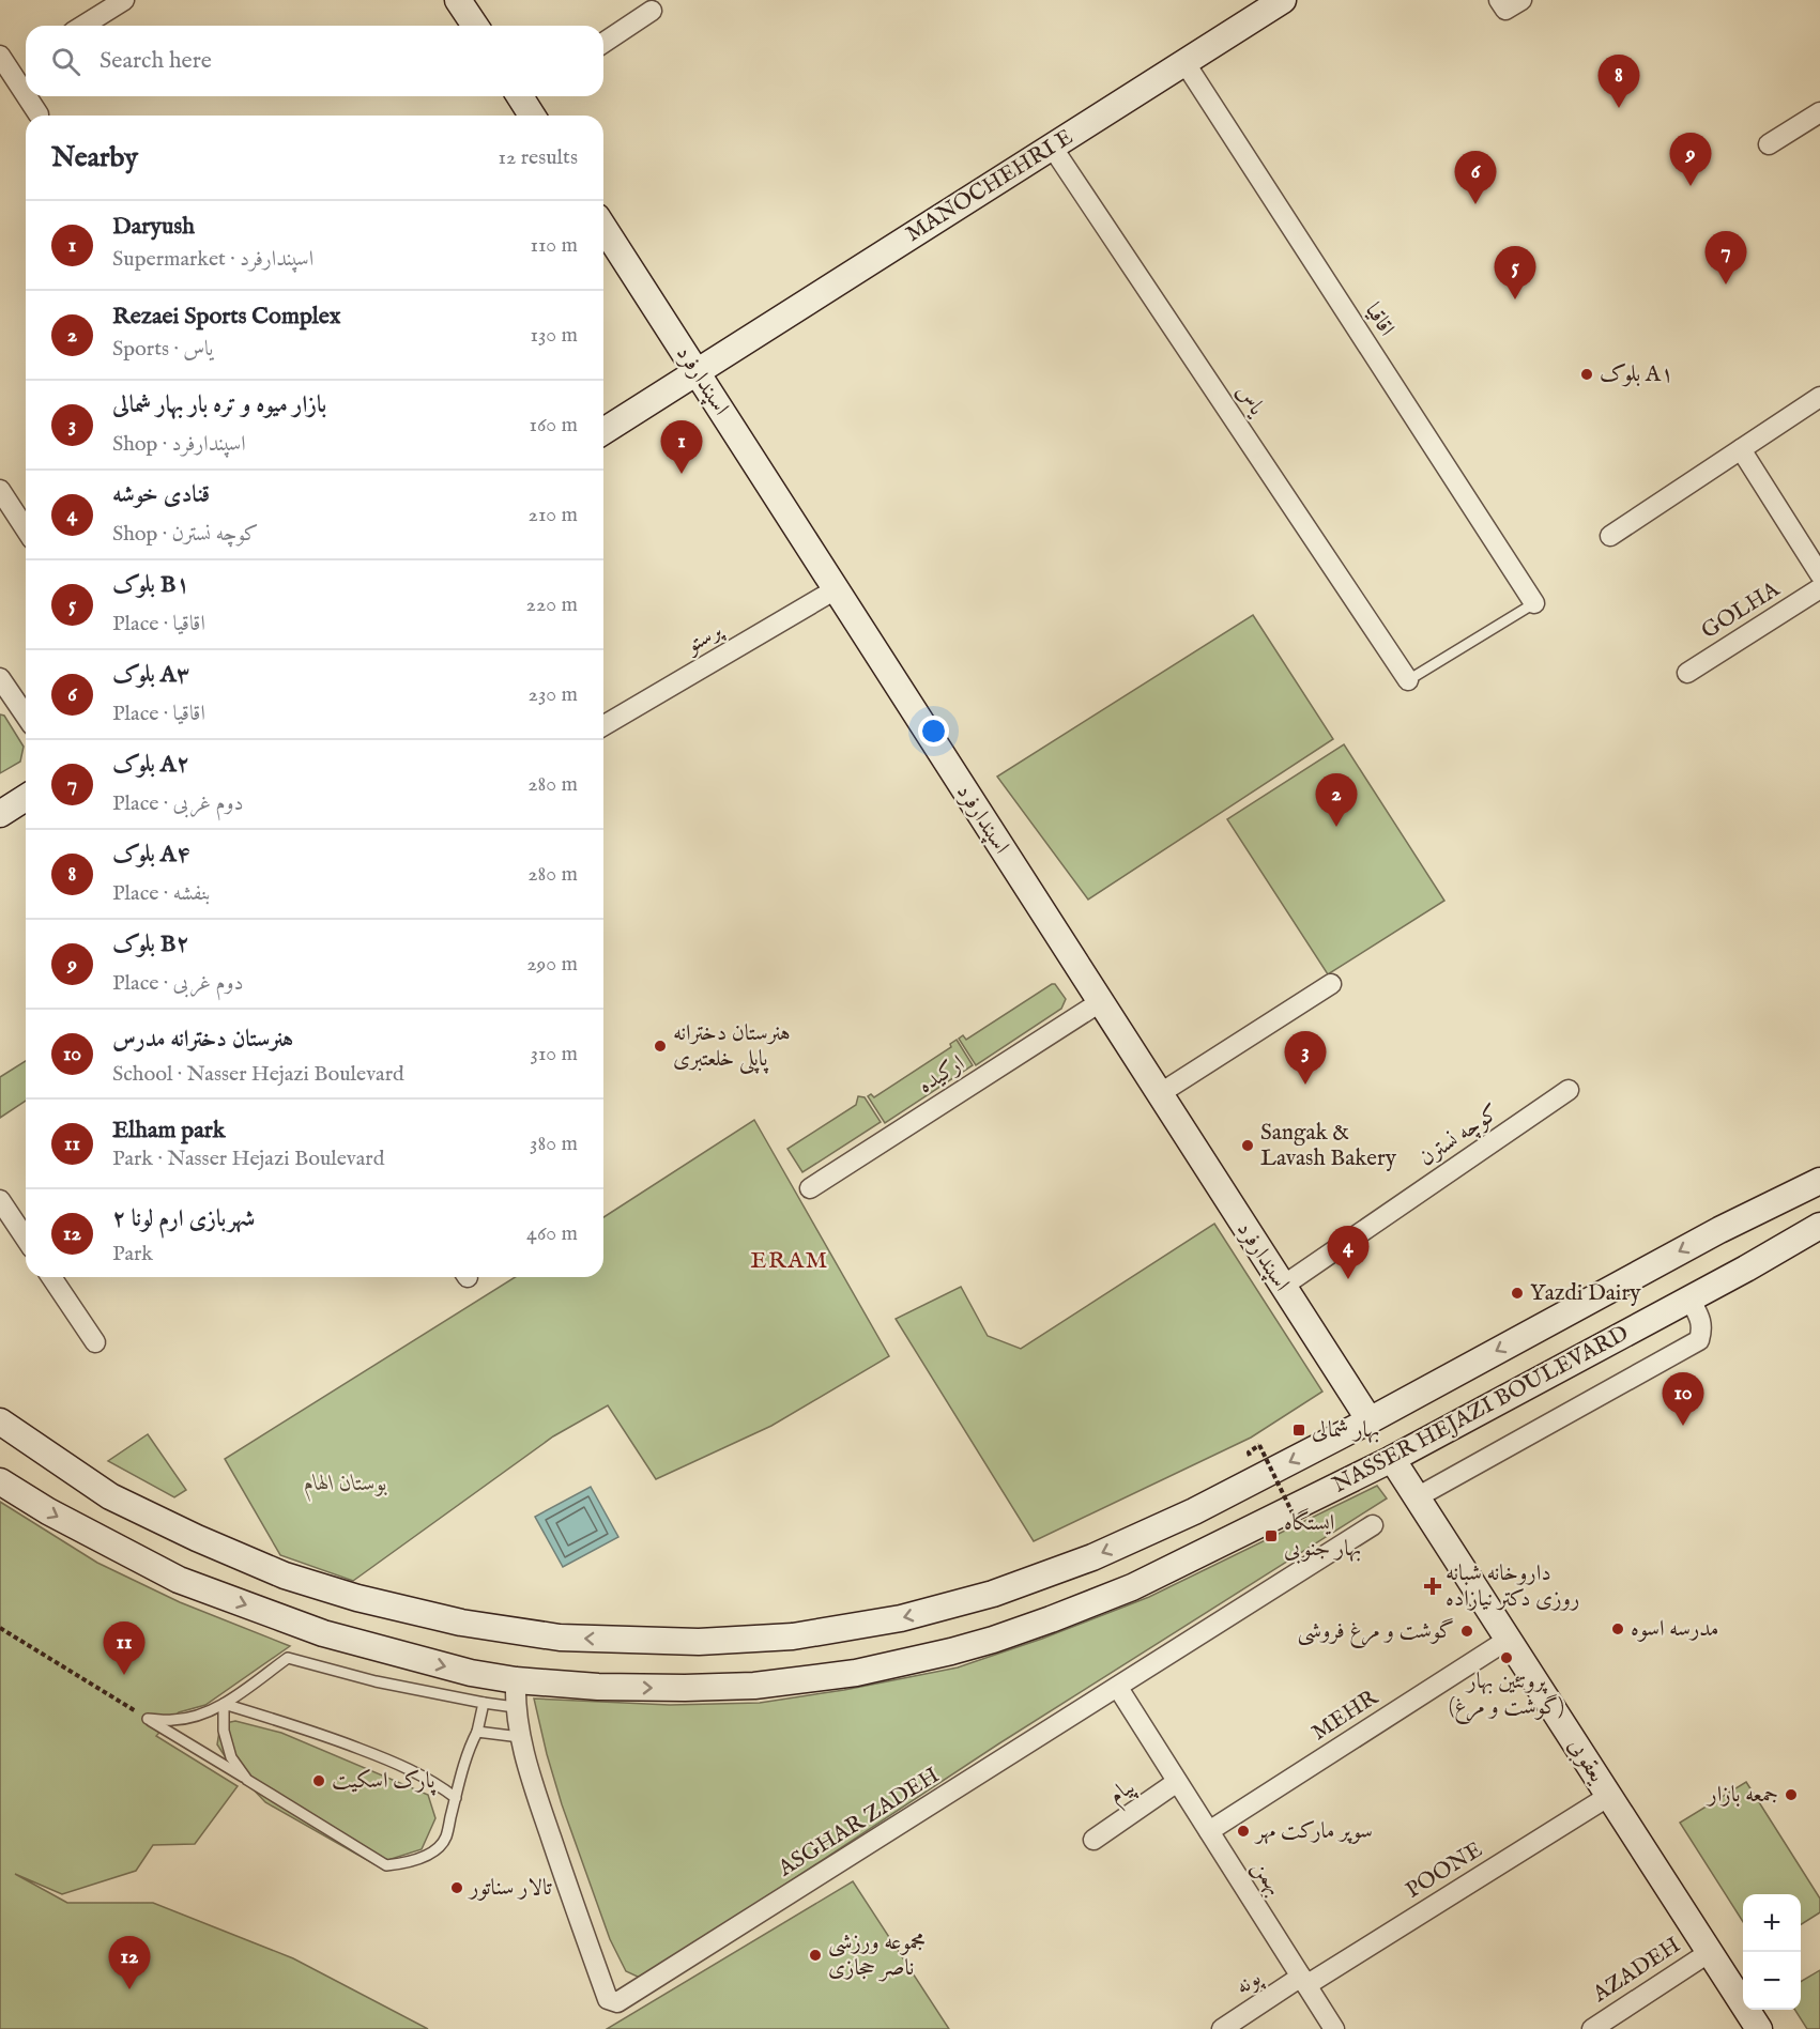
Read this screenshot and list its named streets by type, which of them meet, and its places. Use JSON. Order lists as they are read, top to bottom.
{
  "streets": {
    "main road": [
      "MANOCHEHRI E",
      "اسپندارفرد",
      "NASSER HEJAZI BOULEVARD",
      "یعقوبی"
    ],
    "street": [
      "اقاقیا",
      "یاس",
      "GOLHA",
      "پرستو",
      "ارکیده",
      "کوچه نسترن",
      "MEHR",
      "پیام",
      "ASGHAR ZADEH",
      "POONE",
      "بهمن",
      "AZADEH",
      "پونه"
    ]
  },
  "crossings": [
    ["MANOCHEHRI E", "اقاقیا"],
    ["MANOCHEHRI E", "اسپندارفرد"],
    ["MANOCHEHRI E", "یاس"],
    ["اسپندارفرد", "پرستو"],
    ["اسپندارفرد", "ارکیده"],
    ["اسپندارفرد", "کوچه نسترن"],
    ["اسپندارفرد", "NASSER HEJAZI BOULEVARD"],
    ["NASSER HEJAZI BOULEVARD", "یعقوبی"],
    ["NASSER HEJAZI BOULEVARD", "ASGHAR ZADEH"],
    ["MEHR", "یعقوبی"],
    ["MEHR", "بهمن"],
    ["یعقوبی", "POONE"],
    ["یعقوبی", "AZADEH"],
    ["پیام", "بهمن"],
    ["ASGHAR ZADEH", "بهمن"],
    ["POONE", "بهمن"],
    ["POONE", "پونه"],
    ["بهمن", "پونه"]
  ],
  "districts": ["ERAM"],
  "parks": ["بوستان الهام"],
  "places": {
    "other": [
      "بلوک A۱",
      "هنرستان دخترانه پاپلی خلعتبری",
      "Sangak & Lavash Bakery",
      "Yazdi Dairy",
      "مدرسه اسوه",
      "گوشت و مرغ فروشی",
      "پروتئین بهار (گوشت و مرغ)",
      "پارک اسکیت",
      "جمعه‌ بازار",
      "سوپر مارکت مهر",
      "تالار سناتور",
      "مجموعه ورزشی ناصر حجازی"
    ],
    "transit": ["بهار شمالی", "ایستگاه بهار جنوبی"],
    "health": ["داروخانه شبانه روزی دکتر نیازاده"]
  },
  "page": {
    "search": "Search here",
    "pins": [
      "8",
      "9",
      "6",
      "7",
      "5",
      "1",
      "2",
      "3",
      "4",
      "10",
      "11",
      "12"
    ],
    "heading": ["Nearby", "12 results"],
    "list": [
      {
        "mark": "1",
        "name": "Daryush",
        "note": "Supermarket · اسپندارفرد",
        "value": "110 m"
      },
      {
        "mark": "2",
        "name": "Rezaei Sports Complex",
        "note": "Sports · یاس",
        "value": "130 m"
      },
      {
        "mark": "3",
        "name": "بازار میوه و تره بار بهار شمالی",
        "note": "Shop · اسپندارفرد",
        "value": "160 m"
      },
      {
        "mark": "4",
        "name": "قنادی خوشه",
        "note": "Shop · کوچه نسترن",
        "value": "210 m"
      },
      {
        "mark": "5",
        "name": "بلوک B۱",
        "note": "Place · اقاقیا",
        "value": "220 m"
      },
      {
        "mark": "6",
        "name": "بلوک A۳",
        "note": "Place · اقاقیا",
        "value": "230 m"
      },
      {
        "mark": "7",
        "name": "بلوک A۲",
        "note": "Place · دوم غربی",
        "value": "280 m"
      },
      {
        "mark": "8",
        "name": "بلوک A۴",
        "note": "Place · بنفشه",
        "value": "280 m"
      },
      {
        "mark": "9",
        "name": "بلوک B۲",
        "note": "Place · دوم غربی",
        "value": "290 m"
      },
      {
        "mark": "10",
        "name": "هنرستان دخترانه مدرس",
        "note": "School · Nasser Hejazi Boulevard",
        "value": "310 m"
      },
      {
        "mark": "11",
        "name": "Elham park",
        "note": "Park · Nasser Hejazi Boulevard",
        "value": "380 m"
      },
      {
        "mark": "12",
        "name": "شهربازی ارم لونا ۲",
        "note": "Park",
        "value": "460 m"
      }
    ],
    "map_buttons": ["+", "−"]
  }
}
